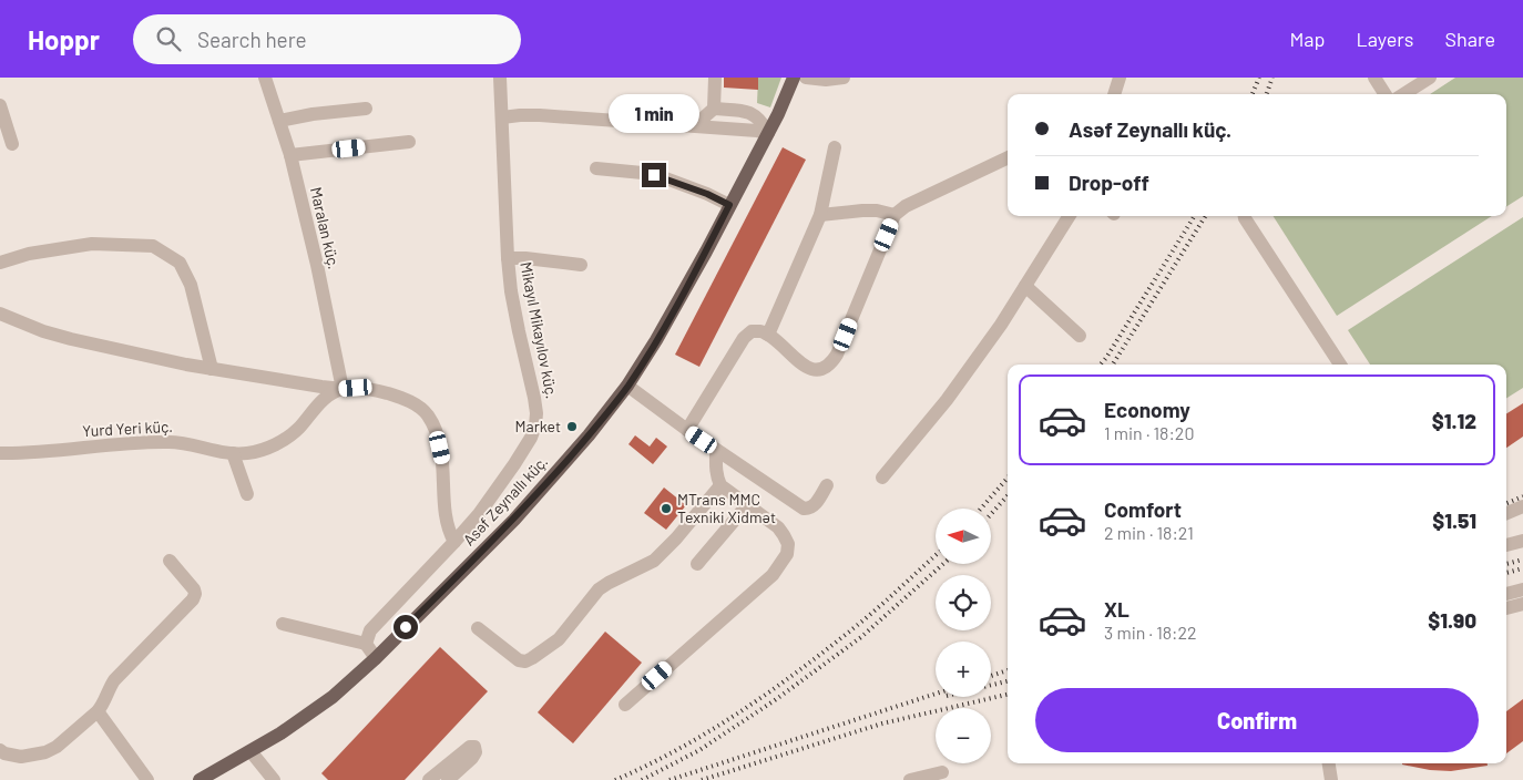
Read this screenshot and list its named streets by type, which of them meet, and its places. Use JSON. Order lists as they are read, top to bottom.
{
  "streets": {
    "main road": ["Asəf Zeynallı küç."],
    "street": ["Maralan küç.", "Mikayıl Mikayılov küç.", "Yurd Yeri küç."]
  },
  "crossings": [
    ["Maralan küç.", "Yurd Yeri küç."]
  ],
  "places": ["Market", "MTrans MMC Texniki Xidmət"],
  "north": "left",
  "page": {
    "header": "Hoppr",
    "search": "Search here",
    "nav": ["Map", "Layers", "Share"],
    "bubble": "1 min",
    "banner": ["Asəf Zeynallı küç.", "Drop-off"],
    "list": [
      {
        "name": "Economy",
        "note": "1 min · 18:20",
        "value": "$1.12"
      },
      {
        "name": "Comfort",
        "note": "2 min · 18:21",
        "value": "$1.51"
      },
      {
        "name": "XL",
        "note": "3 min · 18:22",
        "value": "$1.90"
      }
    ],
    "map_buttons": ["+", "−"],
    "buttons": "Confirm"
  }
}
